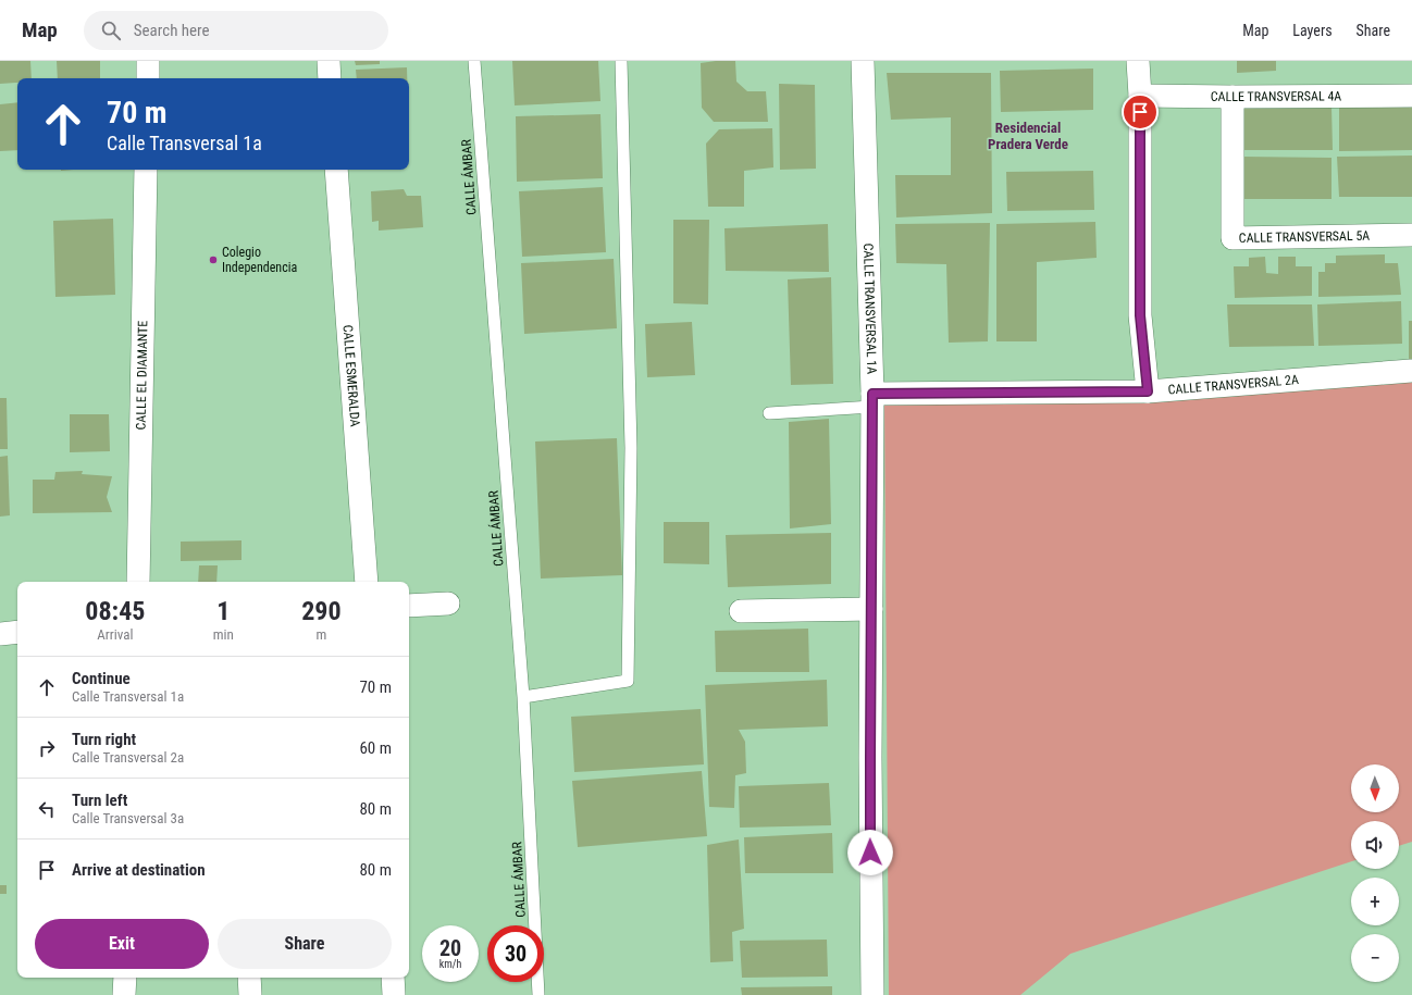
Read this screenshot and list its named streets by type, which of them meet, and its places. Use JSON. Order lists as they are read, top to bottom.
{
  "streets": {
    "street": [
      "CALLE TRANSVERSAL 4A",
      "CALLE TRANSVERSAL 5A",
      "CALLE TRANSVERSAL 1A",
      "CALLE EL DIAMANTE",
      "CALLE ESMERALDA",
      "CALLE TRANSVERSAL 2A"
    ],
    "lane": ["CALLE ÁMBAR"]
  },
  "crossings": [
    ["CALLE TRANSVERSAL 4A", "CALLE TRANSVERSAL 5A"],
    ["CALLE TRANSVERSAL 1A", "CALLE TRANSVERSAL 2A"]
  ],
  "districts": ["Residencial Pradera Verde"],
  "places": ["Colegio Independencia"],
  "north": "bottom",
  "page": {
    "header": "Map",
    "search": "Search here",
    "nav": ["Map", "Layers", "Share"],
    "turn": ["70 m", "Calle Transversal 1a"],
    "eta": [
      "08:45",
      "Arrival",
      "1",
      "min",
      "290",
      "m"
    ],
    "list": [
      {
        "name": "Continue",
        "note": "Calle Transversal 1a",
        "value": "70 m"
      },
      {
        "name": "Turn right",
        "note": "Calle Transversal 2a",
        "value": "60 m"
      },
      {
        "name": "Turn left",
        "note": "Calle Transversal 3a",
        "value": "80 m"
      },
      {
        "name": "Arrive at destination",
        "value": "80 m"
      }
    ],
    "map_buttons": ["+", "−"],
    "buttons": ["Exit", "Share"],
    "speed": "20 km/h",
    "limit": "30"
  }
}
